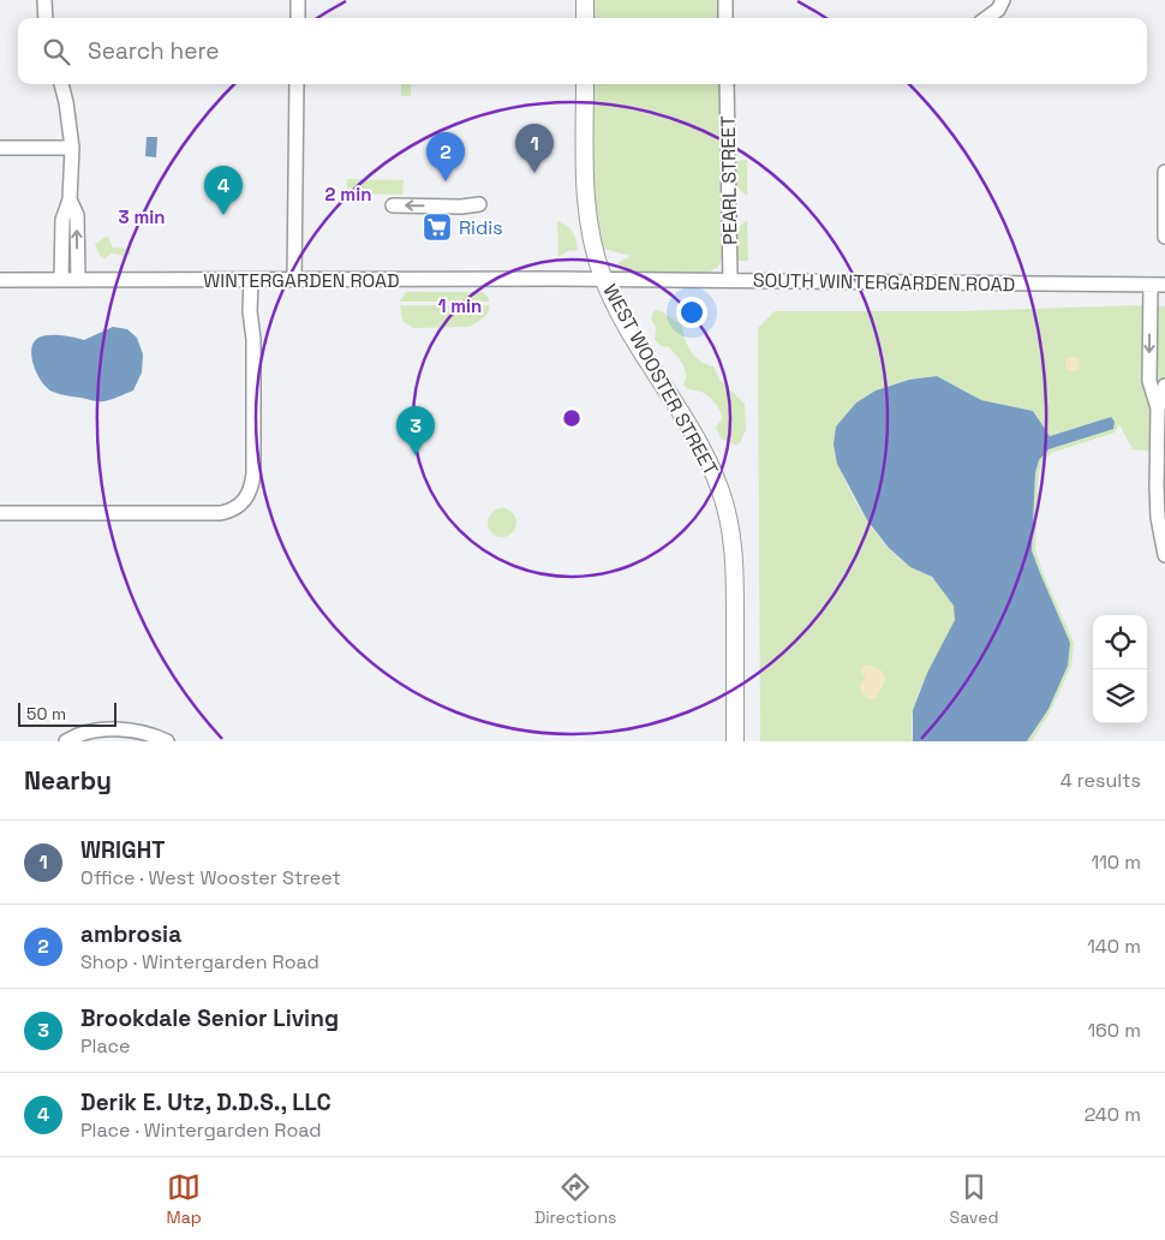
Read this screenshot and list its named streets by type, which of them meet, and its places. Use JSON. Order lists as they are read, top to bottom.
{
  "streets": {
    "main road": ["WEST WOOSTER STREET"],
    "street": ["PEARL STREET", "WINTERGARDEN ROAD", "SOUTH WINTERGARDEN ROAD"]
  },
  "crossings": [
    ["PEARL STREET", "SOUTH WINTERGARDEN ROAD"],
    ["WINTERGARDEN ROAD", "SOUTH WINTERGARDEN ROAD"],
    ["WINTERGARDEN ROAD", "WEST WOOSTER STREET"],
    ["SOUTH WINTERGARDEN ROAD", "WEST WOOSTER STREET"]
  ],
  "places": {
    "supermarket": ["Ridis"]
  },
  "scale_bar": "50 m",
  "page": {
    "search": "Search here",
    "pins": [
      "1",
      "2",
      "4",
      "3"
    ],
    "scale": "50 m",
    "heading": ["Nearby", "4 results"],
    "list": [
      {
        "mark": "1",
        "name": "WRIGHT",
        "note": "Office · West Wooster Street",
        "value": "110 m"
      },
      {
        "mark": "2",
        "name": "ambrosia",
        "note": "Shop · Wintergarden Road",
        "value": "140 m"
      },
      {
        "mark": "3",
        "name": "Brookdale Senior Living",
        "note": "Place",
        "value": "160 m"
      },
      {
        "mark": "4",
        "name": "Derik E. Utz, D.D.S., LLC",
        "note": "Place · Wintergarden Road",
        "value": "240 m"
      }
    ],
    "nav": ["Map", "Directions", "Saved"]
  },
  "rings": ["2 min", "3 min", "1 min"]
}
